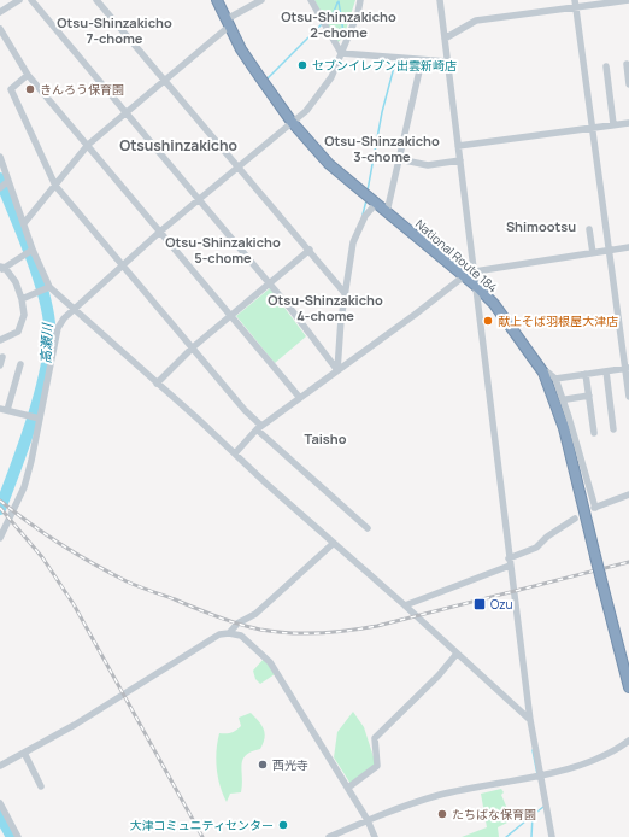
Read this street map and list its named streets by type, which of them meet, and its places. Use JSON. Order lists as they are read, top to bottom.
{
  "streets": {
    "highway": ["National Route 184"]
  },
  "districts": [
    "Otsu-Shinzakicho 2-chome",
    "Otsu-Shinzakicho 7-chome",
    "Otsu-Shinzakicho 3-chome",
    "Otsushinzakicho",
    "Shimootsu",
    "Otsu-Shinzakicho 5-chome",
    "Otsu-Shinzakicho 4-chome",
    "Taisho"
  ],
  "water": ["高瀬川"],
  "places": {
    "other": [
      "セブンイレブン出雲新崎店",
      "きんろう保育園",
      "献上そば羽根屋大津店",
      "西光寺",
      "たちばな保育園",
      "大津コミュニティセンター"
    ],
    "transit": ["Ozu"]
  }
}
